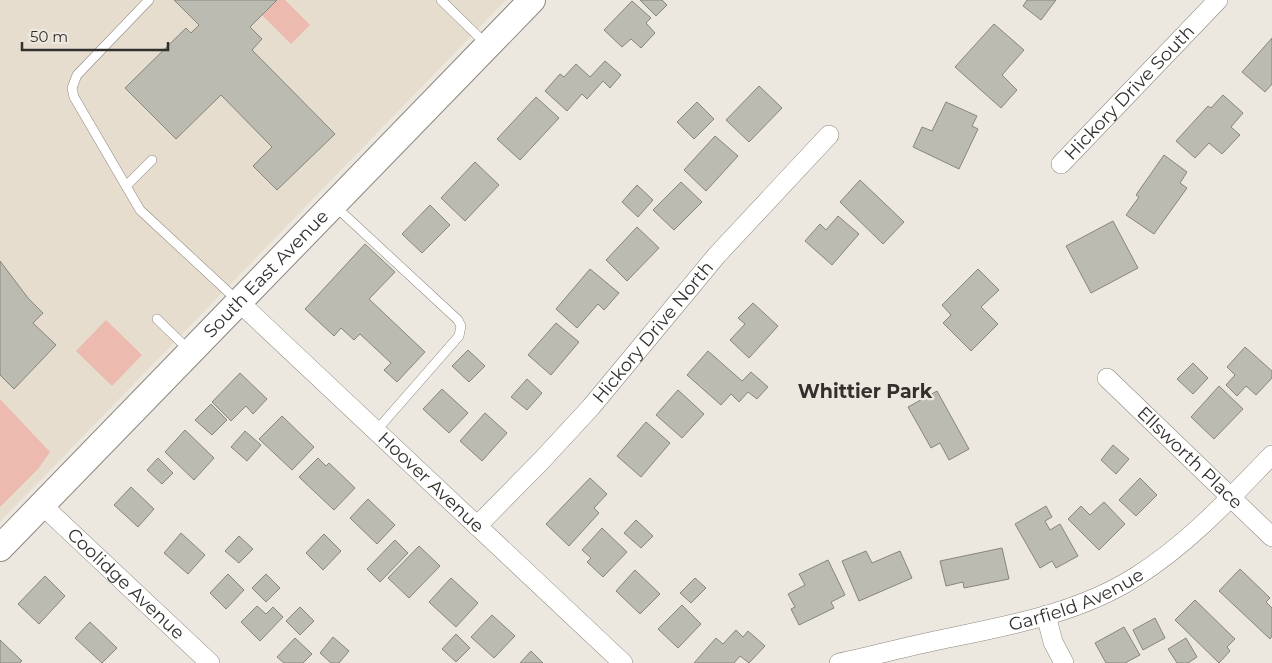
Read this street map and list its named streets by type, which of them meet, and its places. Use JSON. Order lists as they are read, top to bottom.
{
  "streets": {
    "main road": ["South East Avenue"],
    "street": [
      "Hickory Drive South",
      "Hickory Drive North",
      "Ellsworth Place",
      "Hoover Avenue",
      "Coolidge Avenue",
      "Garfield Avenue"
    ]
  },
  "crossings": [
    ["South East Avenue", "Hoover Avenue"],
    ["South East Avenue", "Coolidge Avenue"],
    ["Hickory Drive North", "Hoover Avenue"],
    ["Ellsworth Place", "Garfield Avenue"]
  ],
  "districts": ["Whittier Park"],
  "scale_bar": "50 m"
}
